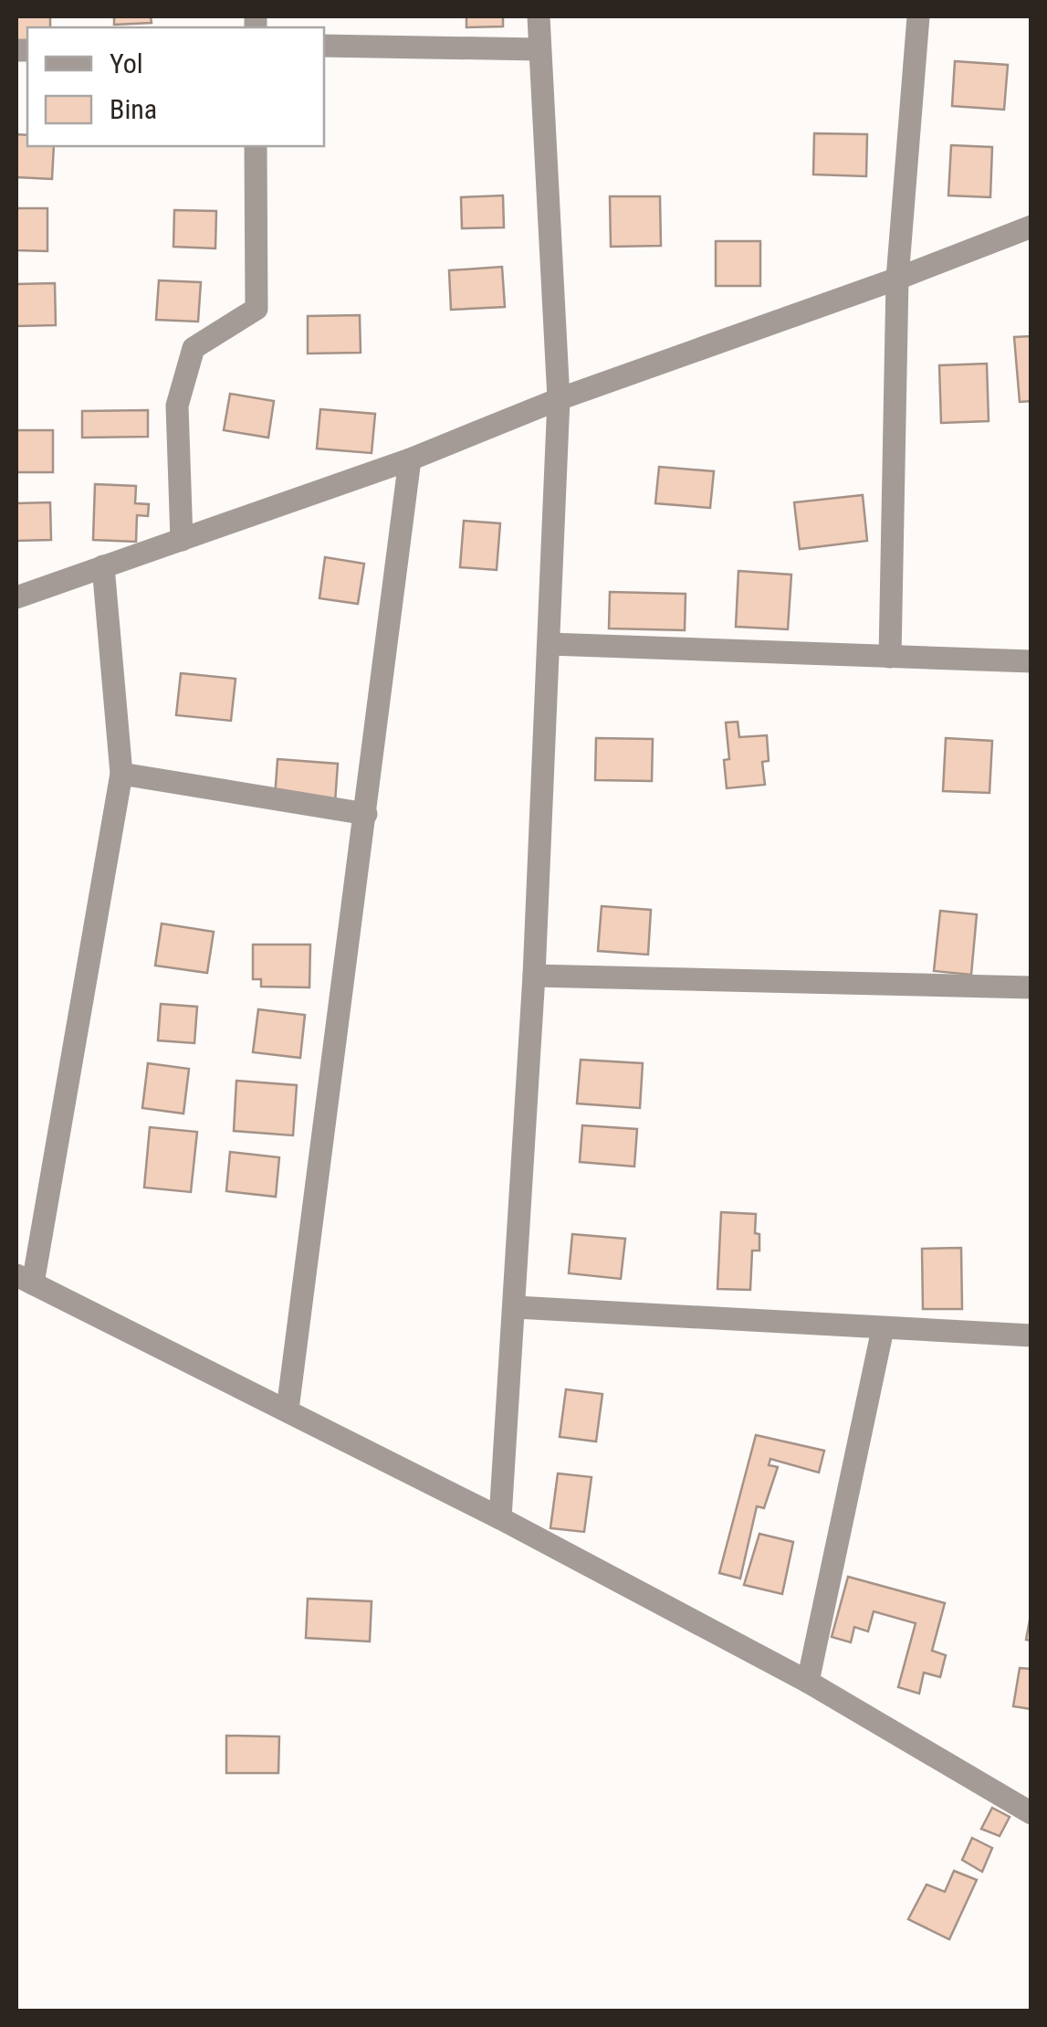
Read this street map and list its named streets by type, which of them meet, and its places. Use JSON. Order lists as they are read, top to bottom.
{
  "legend": ["Yol", "Bina"]
}
